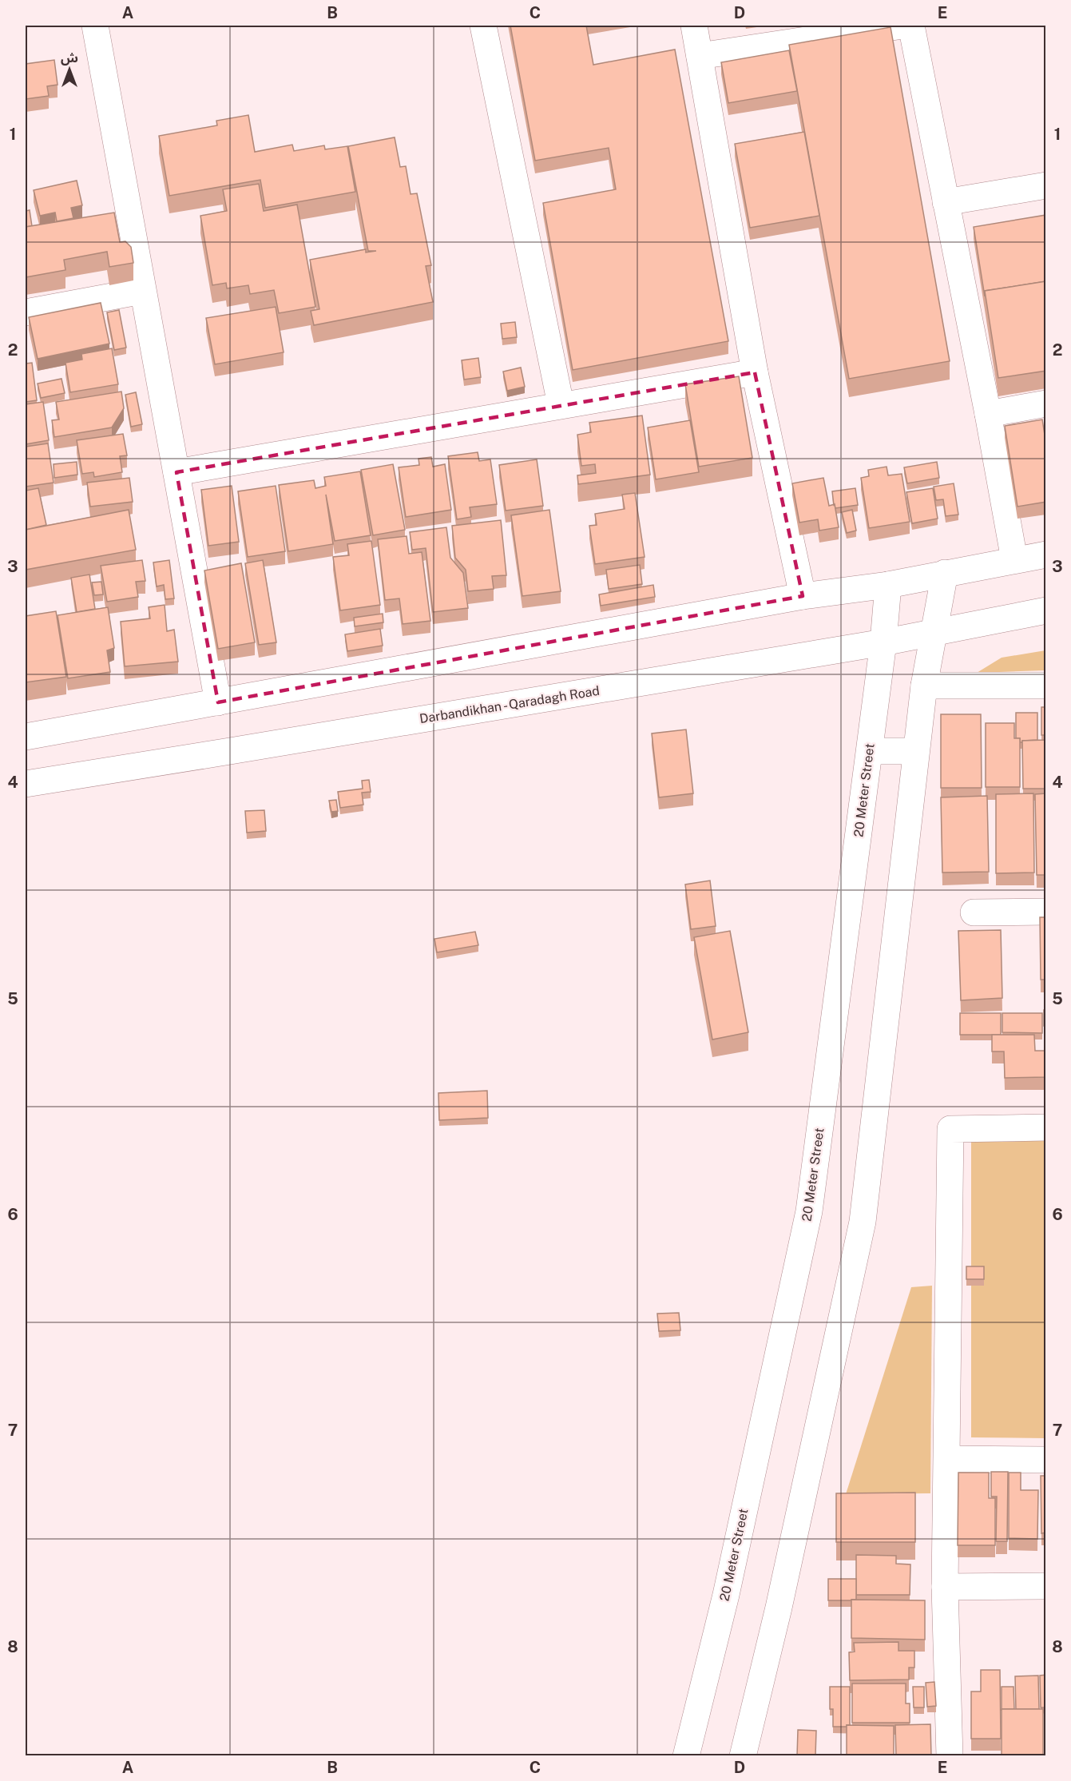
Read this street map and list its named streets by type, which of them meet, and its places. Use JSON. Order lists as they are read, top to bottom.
{
  "streets": {
    "main road": ["Darbandikhan - Qaradagh Road", "20 Meter Street"]
  },
  "crossings": [
    ["Darbandikhan - Qaradagh Road", "20 Meter Street"]
  ],
  "north": "top",
  "grid": {
    "columns": [
      "A",
      "B",
      "C",
      "D",
      "E"
    ],
    "rows": [
      "1",
      "2",
      "3",
      "4",
      "5",
      "6",
      "7",
      "8"
    ]
  }
}
